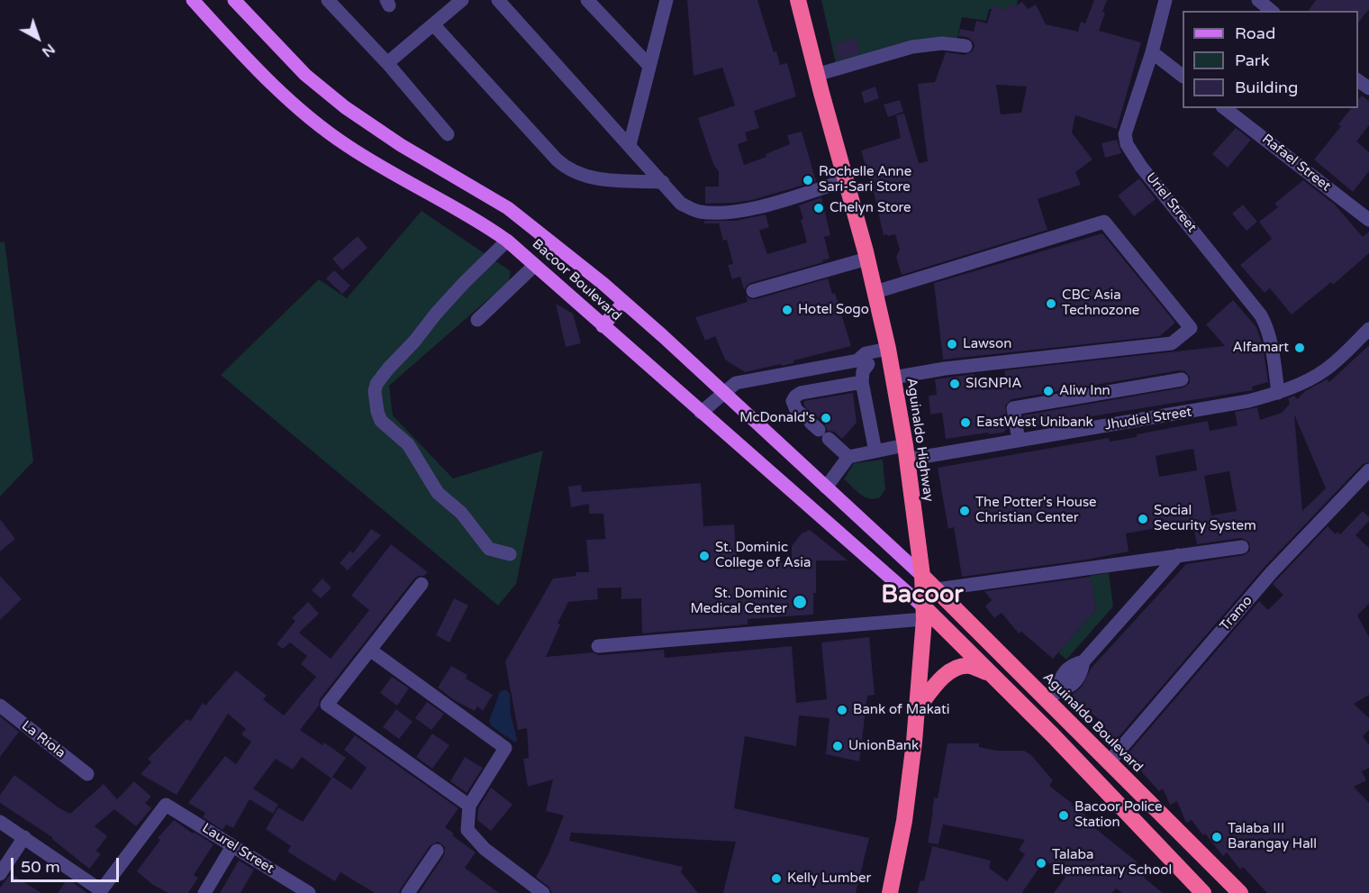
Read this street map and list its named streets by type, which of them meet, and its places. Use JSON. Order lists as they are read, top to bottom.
{
  "streets": {
    "highway": ["Aguinaldo Highway", "Aguinaldo Boulevard"],
    "main road": ["Bacoor Boulevard"],
    "street": [
      "Rafael Street",
      "Uriel Street",
      "Jhudiel Street",
      "Tramo",
      "La Riola",
      "Laurel Street"
    ]
  },
  "crossings": [
    ["Uriel Street", "Jhudiel Street"],
    ["Bacoor Boulevard", "Aguinaldo Highway"],
    ["Bacoor Boulevard", "Aguinaldo Boulevard"],
    ["Jhudiel Street", "Aguinaldo Highway"],
    ["Aguinaldo Highway", "Aguinaldo Boulevard"],
    ["Tramo", "Aguinaldo Boulevard"]
  ],
  "districts": ["Bacoor"],
  "places": [
    "Rochelle Anne Sari-Sari Store",
    "Chelyn Store",
    "CBC Asia Technozone",
    "Hotel Sogo",
    "Lawson",
    "Alfamart",
    "SIGNPIA",
    "Aliw Inn",
    "McDonald's",
    "EastWest Unibank",
    "The Potter's House Christian Center",
    "Social Security System",
    "St. Dominic College of Asia",
    "St. Dominic Medical Center",
    "Bank of Makati",
    "UnionBank",
    "Bacoor Police Station",
    "Talaba III Barangay Hall",
    "Talaba Elementary School",
    "Kelly Lumber"
  ],
  "legend": ["Road", "Park", "Building"],
  "scale_bar": "50 m",
  "north": "bottom right"
}
